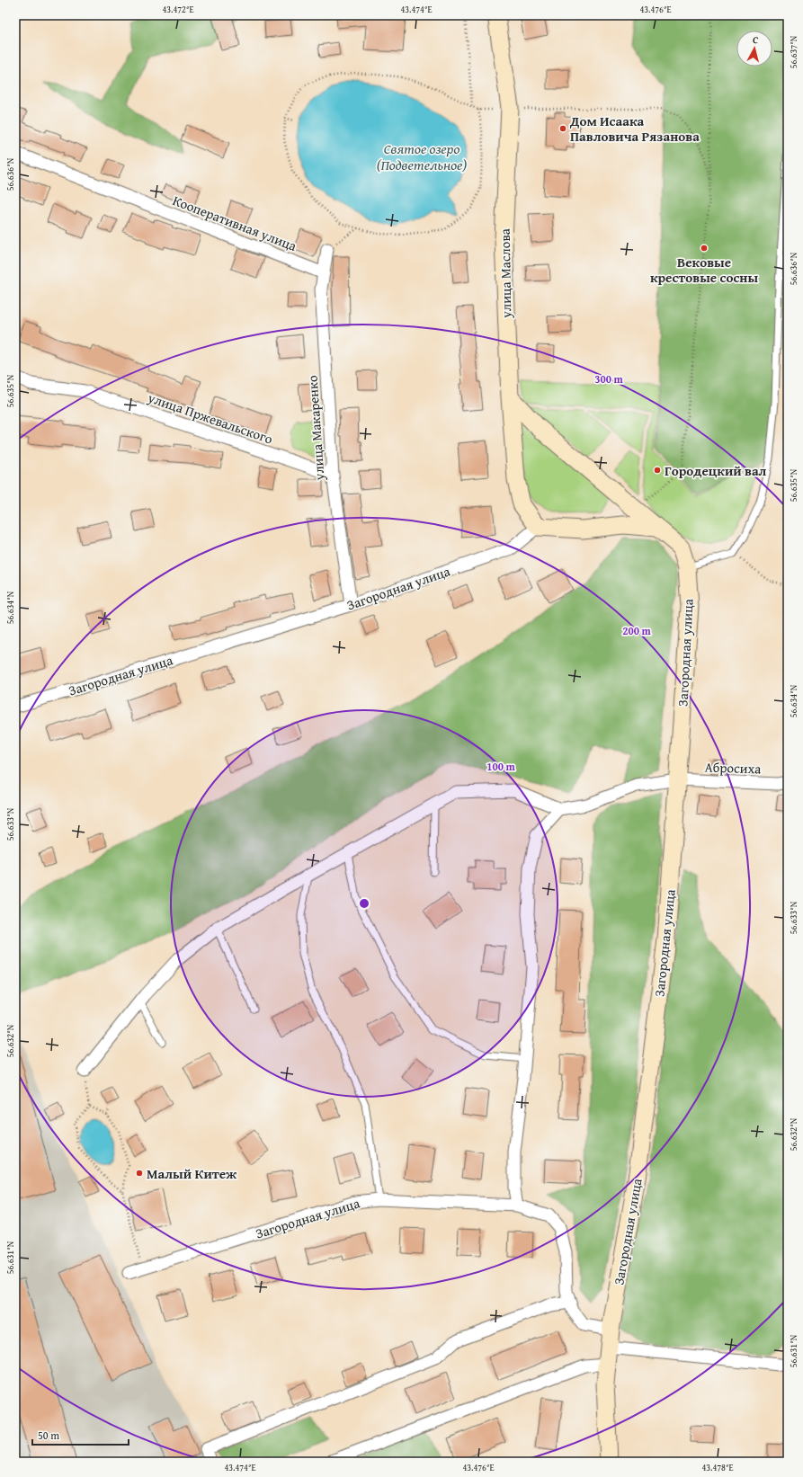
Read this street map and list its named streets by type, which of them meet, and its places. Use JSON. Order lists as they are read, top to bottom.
{
  "streets": {
    "street": [
      "Кооперативная улица",
      "улица Маслова",
      "улица Пржевальского",
      "улица Макаренко",
      "Загородная улица",
      "Абросиха"
    ]
  },
  "crossings": [
    ["Кооперативная улица", "улица Макаренко"],
    ["улица Маслова", "Загородная улица"],
    ["улица Пржевальского", "улица Макаренко"],
    ["улица Макаренко", "Загородная улица"],
    ["Загородная улица", "Абросиха"]
  ],
  "water": ["Святое озеро (Подветельное)"],
  "places": [
    "Дом Исаака Павловича Рязанова",
    "Вековые крестовые сосны",
    "Городецкий вал",
    "Малый Китеж"
  ],
  "scale_bar": "50 m",
  "north": "top",
  "coordinates": [
    "43.472°E",
    "43.474°E",
    "43.476°E",
    "56.637°N",
    "56.636°N",
    "56.635°N",
    "56.634°N",
    "56.633°N",
    "56.632°N",
    "56.631°N",
    "43.478°E"
  ],
  "rings": ["300 m", "200 m", "100 m"]
}
